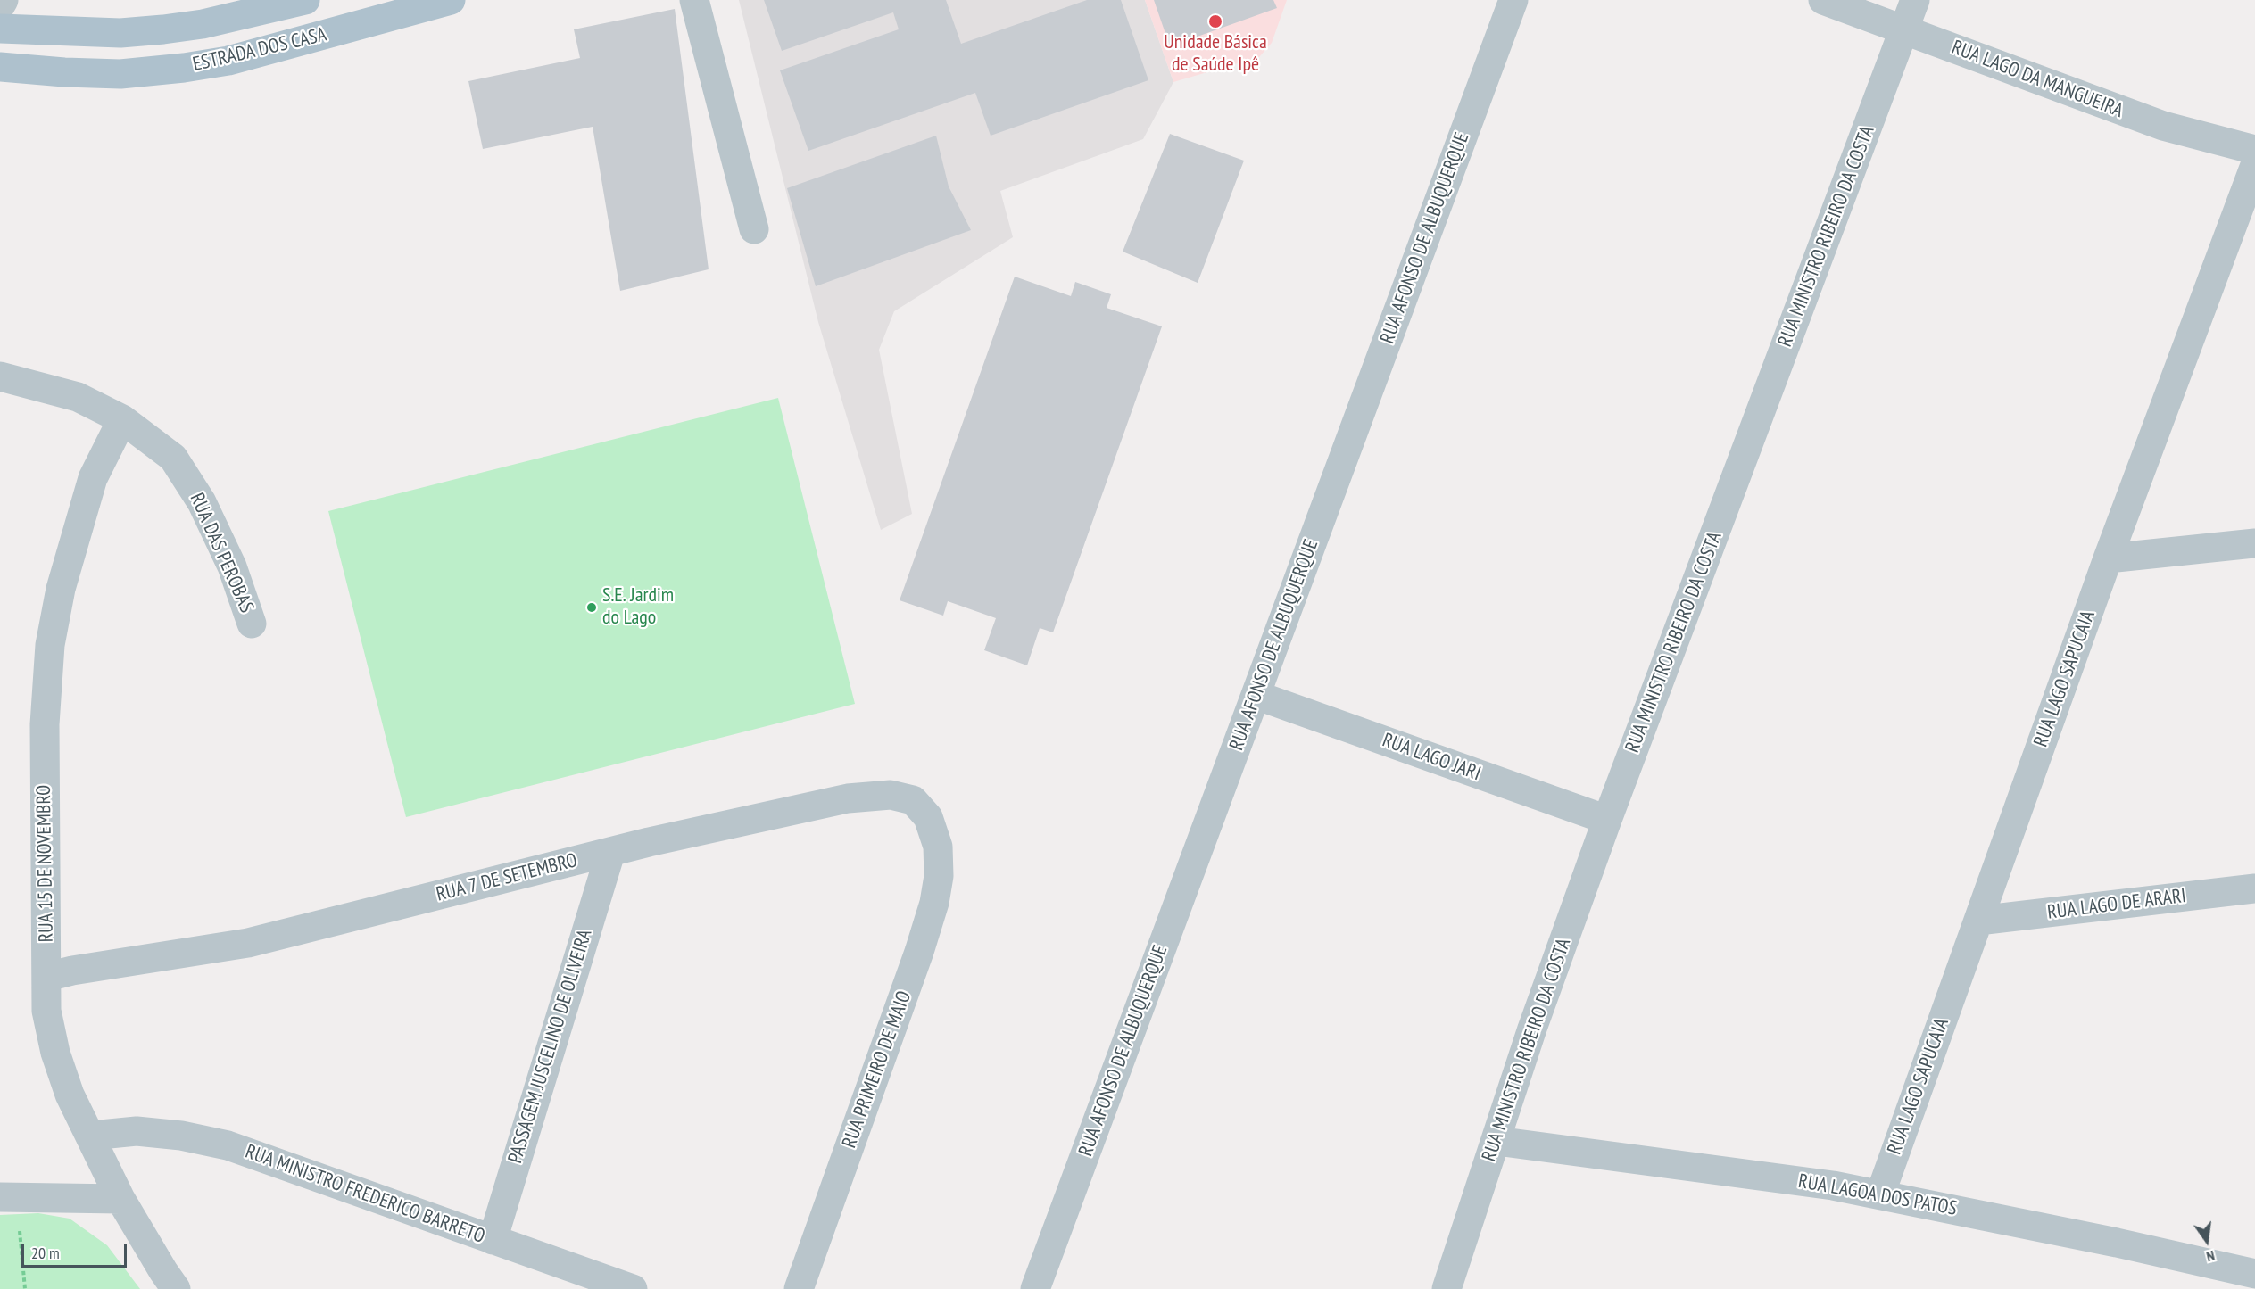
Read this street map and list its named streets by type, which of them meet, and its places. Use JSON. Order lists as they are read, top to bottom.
{
  "streets": {
    "main road": ["ESTRADA DOS CASA"],
    "street": [
      "RUA LAGO DA MANGUEIRA",
      "RUA MINISTRO RIBEIRO DA COSTA",
      "RUA AFONSO DE ALBUQUERQUE",
      "RUA DAS PEROBAS",
      "RUA LAGO SAPUCAIA",
      "RUA LAGO JARI",
      "RUA 15 DE NOVEMBRO",
      "RUA 7 DE SETEMBRO",
      "RUA LAGO DE ARARI",
      "PASSAGEM JUSCELINO DE OLIVEIRA",
      "RUA PRIMEIRO DE MAIO",
      "RUA MINISTRO FREDERICO BARRETO",
      "RUA LAGOA DOS PATOS"
    ]
  },
  "crossings": [
    ["RUA LAGO DA MANGUEIRA", "RUA MINISTRO RIBEIRO DA COSTA"],
    ["RUA MINISTRO RIBEIRO DA COSTA", "RUA LAGO JARI"],
    ["RUA MINISTRO RIBEIRO DA COSTA", "RUA LAGOA DOS PATOS"],
    ["RUA AFONSO DE ALBUQUERQUE", "RUA LAGO JARI"],
    ["RUA DAS PEROBAS", "RUA 15 DE NOVEMBRO"],
    ["RUA LAGO SAPUCAIA", "RUA LAGO DE ARARI"],
    ["RUA LAGO SAPUCAIA", "RUA LAGOA DOS PATOS"],
    ["RUA 15 DE NOVEMBRO", "RUA 7 DE SETEMBRO"],
    ["RUA 15 DE NOVEMBRO", "RUA MINISTRO FREDERICO BARRETO"],
    ["RUA 7 DE SETEMBRO", "PASSAGEM JUSCELINO DE OLIVEIRA"],
    ["RUA 7 DE SETEMBRO", "RUA PRIMEIRO DE MAIO"],
    ["PASSAGEM JUSCELINO DE OLIVEIRA", "RUA MINISTRO FREDERICO BARRETO"]
  ],
  "places": ["Unidade Básica de Saúde Ipê", "S.E. Jardim do Lago"],
  "scale_bar": "20 m",
  "north": "bottom"
}
